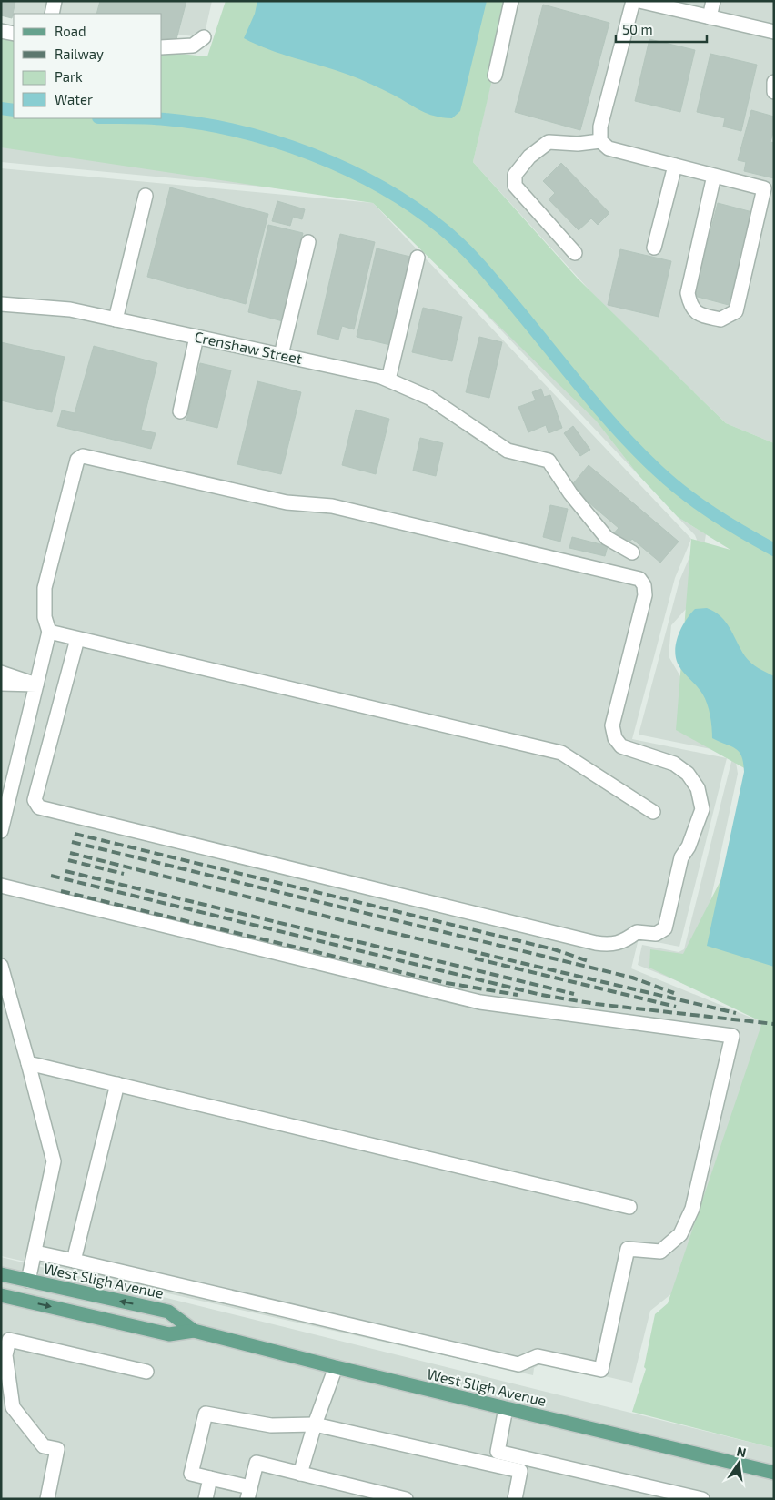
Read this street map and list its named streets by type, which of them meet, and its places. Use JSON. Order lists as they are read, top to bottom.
{
  "streets": {
    "main road": ["West Sligh Avenue"],
    "street": ["Crenshaw Street"]
  },
  "legend": [
    "Road",
    "Railway",
    "Park",
    "Water"
  ],
  "scale_bar": "50 m",
  "north": "top"
}
